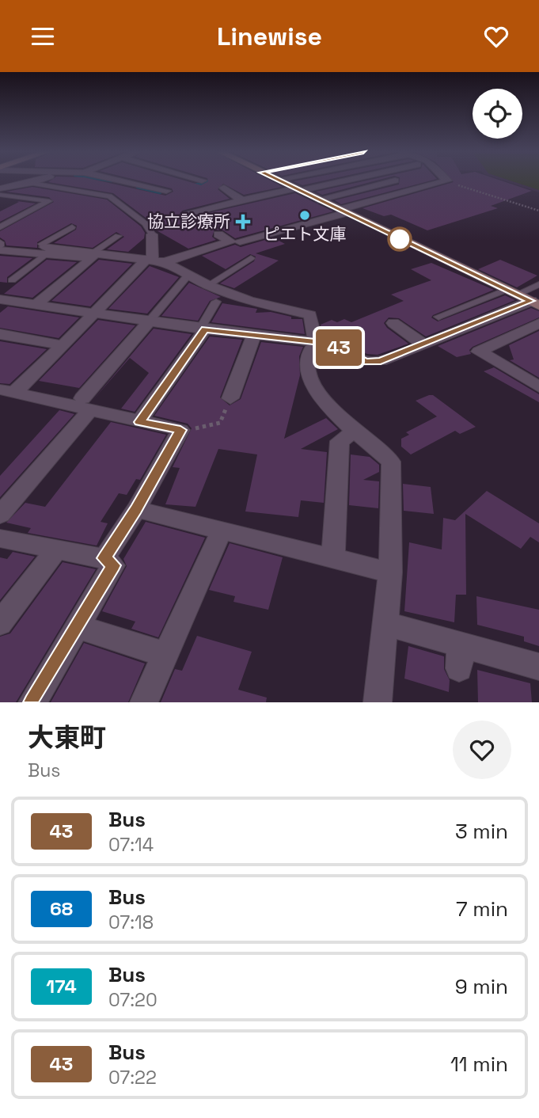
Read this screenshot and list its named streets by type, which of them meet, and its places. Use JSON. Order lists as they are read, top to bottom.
{
  "places": {
    "other": ["ピエト文庫"],
    "health": ["協立診療所"]
  },
  "lines": ["bus line 43"],
  "page": {
    "header": "Linewise",
    "on_map": "43",
    "heading": ["大東町", "Bus"],
    "list": [
      {
        "mark": "43",
        "name": "Bus",
        "note": "07:14",
        "value": "3 min"
      },
      {
        "mark": "68",
        "name": "Bus",
        "note": "07:18",
        "value": "7 min"
      },
      {
        "mark": "174",
        "name": "Bus",
        "note": "07:20",
        "value": "9 min"
      },
      {
        "mark": "43",
        "name": "Bus",
        "note": "07:22",
        "value": "11 min"
      }
    ]
  }
}
